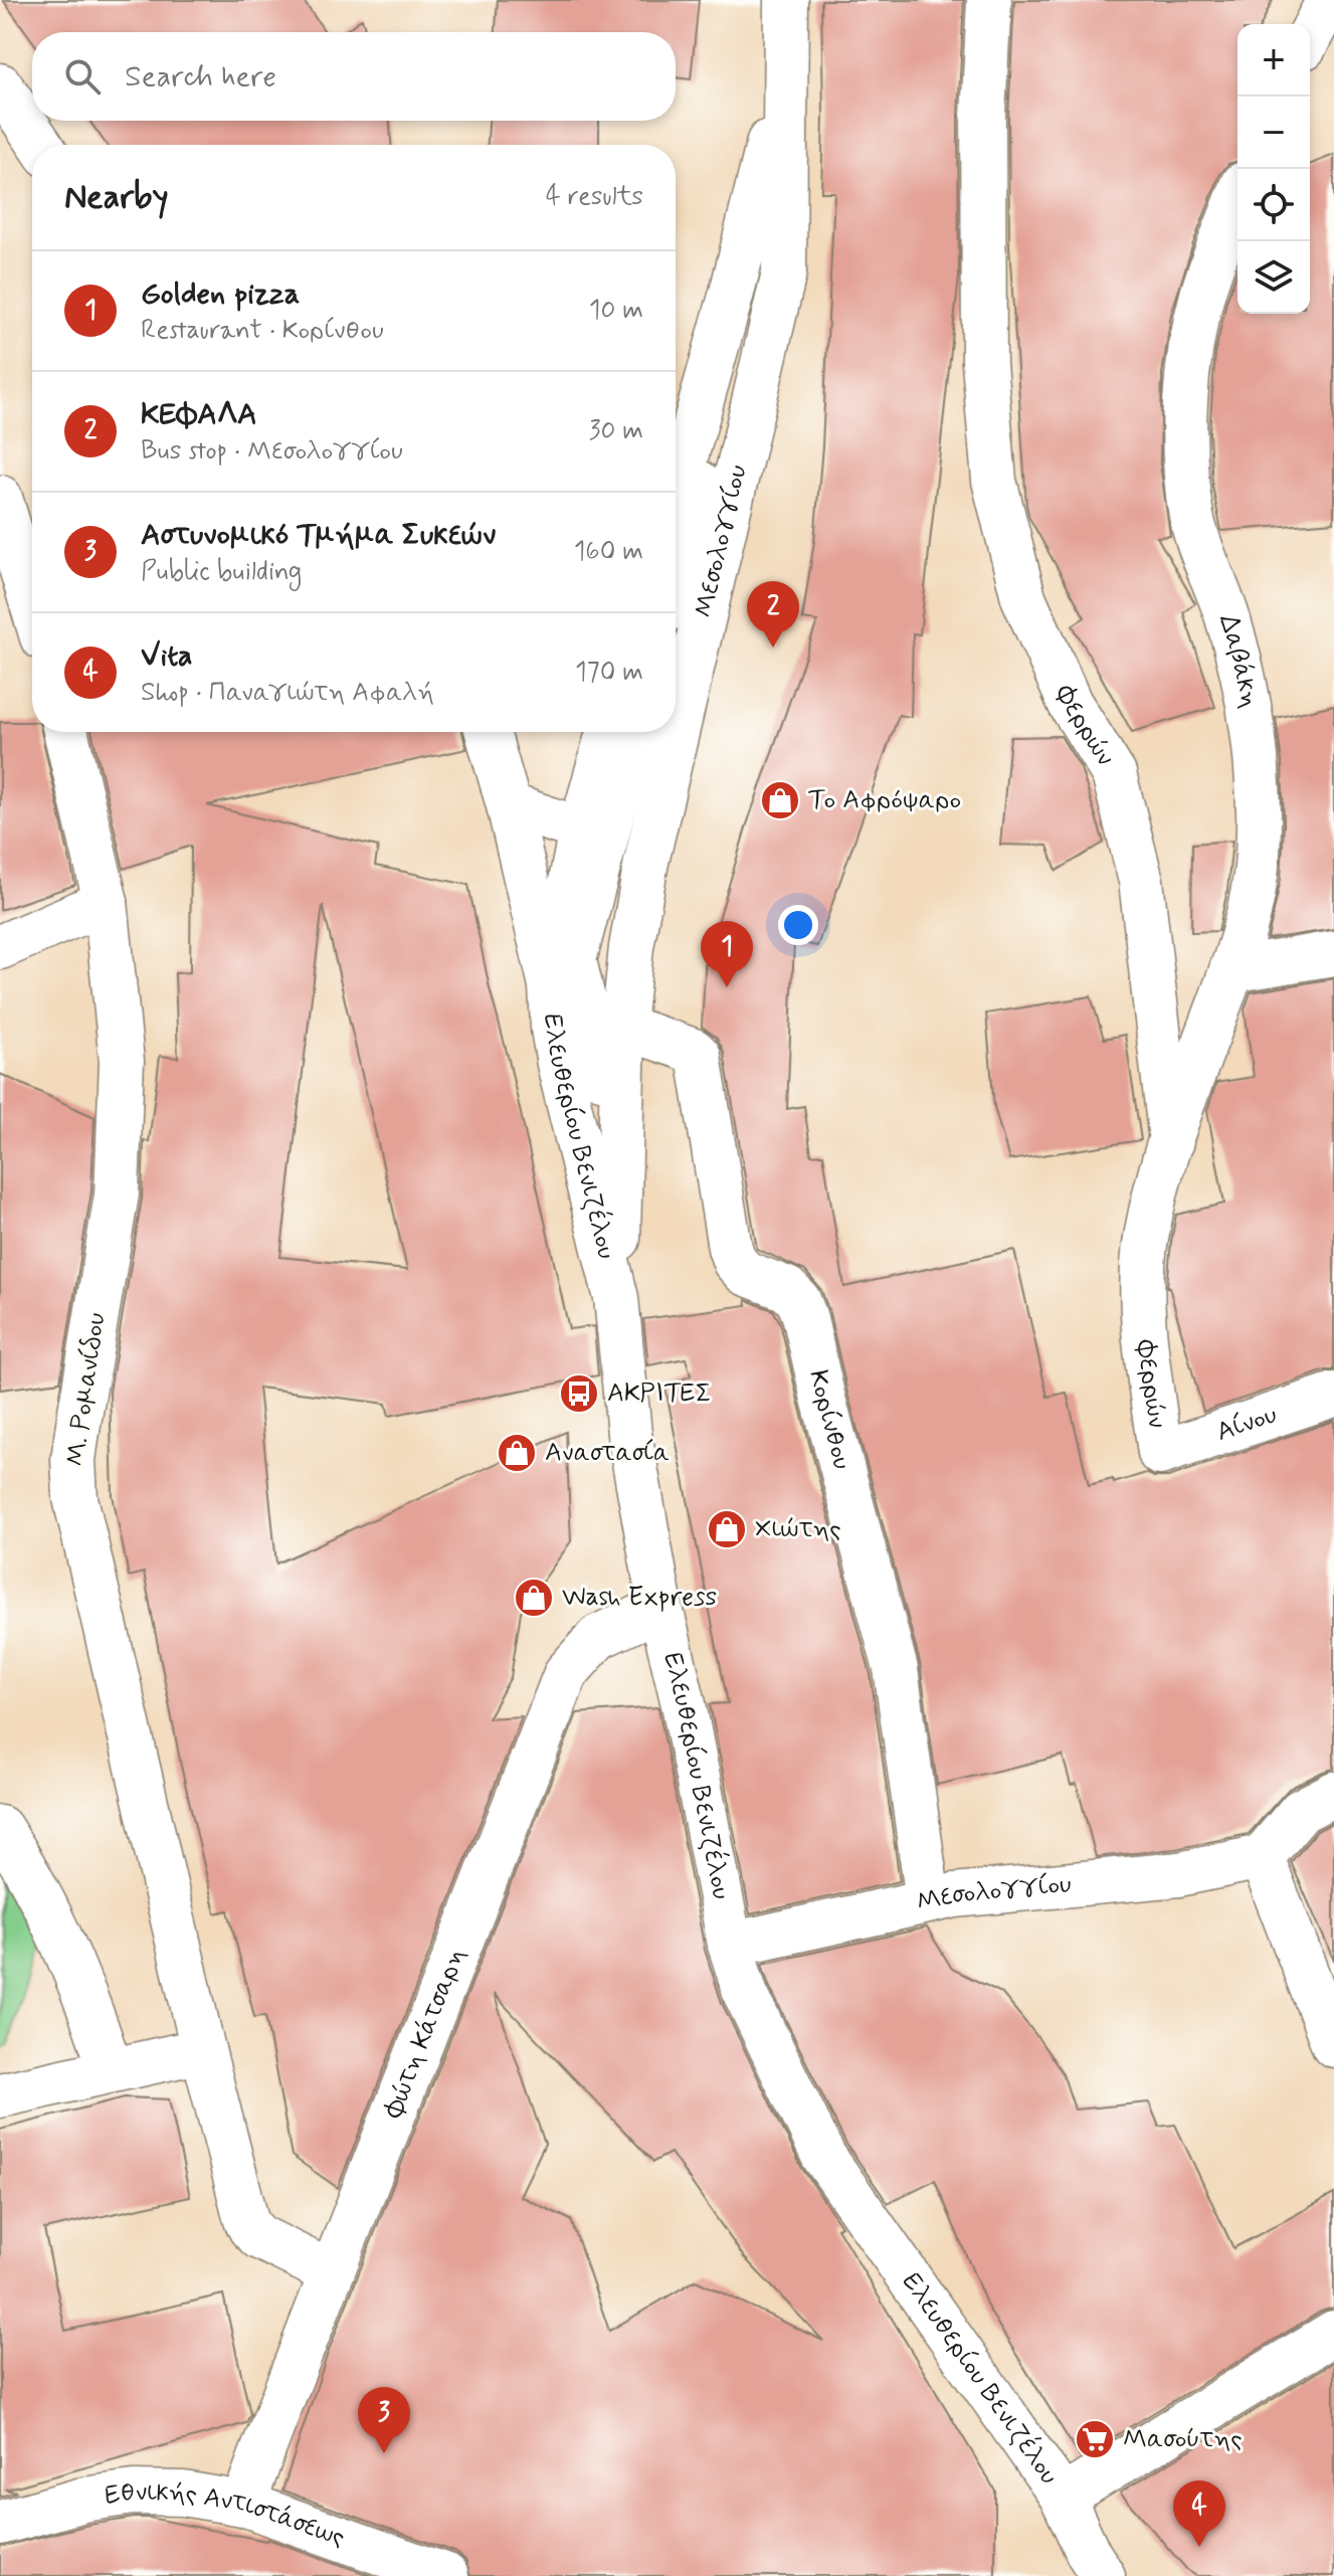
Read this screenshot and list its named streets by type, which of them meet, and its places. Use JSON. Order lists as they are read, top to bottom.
{
  "streets": {
    "street": [
      "Μεσολογγίου",
      "Δαβάκη",
      "Φερρών",
      "Ελευθερίου Βενιζέλου",
      "Μ. Ρομανίδου",
      "Κορίνθου",
      "Αίνου",
      "Φώτη Κάτσαρη",
      "Εθνικής Αντιστάσεως"
    ]
  },
  "crossings": [
    ["Μεσολογγίου", "Ελευθερίου Βενιζέλου"],
    ["Μεσολογγίου", "Κορίνθου"],
    ["Δαβάκη", "Φερρών"],
    ["Φερρών", "Αίνου"],
    ["Ελευθερίου Βενιζέλου", "Φώτη Κάτσαρη"],
    ["Μ. Ρομανίδου", "Φώτη Κάτσαρη"],
    ["Φώτη Κάτσαρη", "Εθνικής Αντιστάσεως"]
  ],
  "places": {
    "shop": [
      "Το Αφρόψαρο",
      "Αναστασία",
      "Χιώτης",
      "Wash Express"
    ],
    "bus stop": ["ΑΚΡΙΤΕΣ"],
    "supermarket": ["Μασούτης"]
  },
  "page": {
    "map_buttons": ["+", "−"],
    "search": "Search here",
    "heading": ["Nearby", "4 results"],
    "list": [
      {
        "mark": "1",
        "name": "Golden pizza",
        "note": "Restaurant · Κορίνθου",
        "value": "10 m"
      },
      {
        "mark": "2",
        "name": "ΚΕΦΑΛΑ",
        "note": "Bus stop · Μεσολογγίου",
        "value": "30 m"
      },
      {
        "mark": "3",
        "name": "Αστυνομικό Τμήμα Συκεών",
        "note": "Public building",
        "value": "160 m"
      },
      {
        "mark": "4",
        "name": "Vita",
        "note": "Shop · Παναγιώτη Αφαλή",
        "value": "170 m"
      }
    ],
    "pins": [
      "2",
      "1",
      "3",
      "4"
    ]
  }
}
